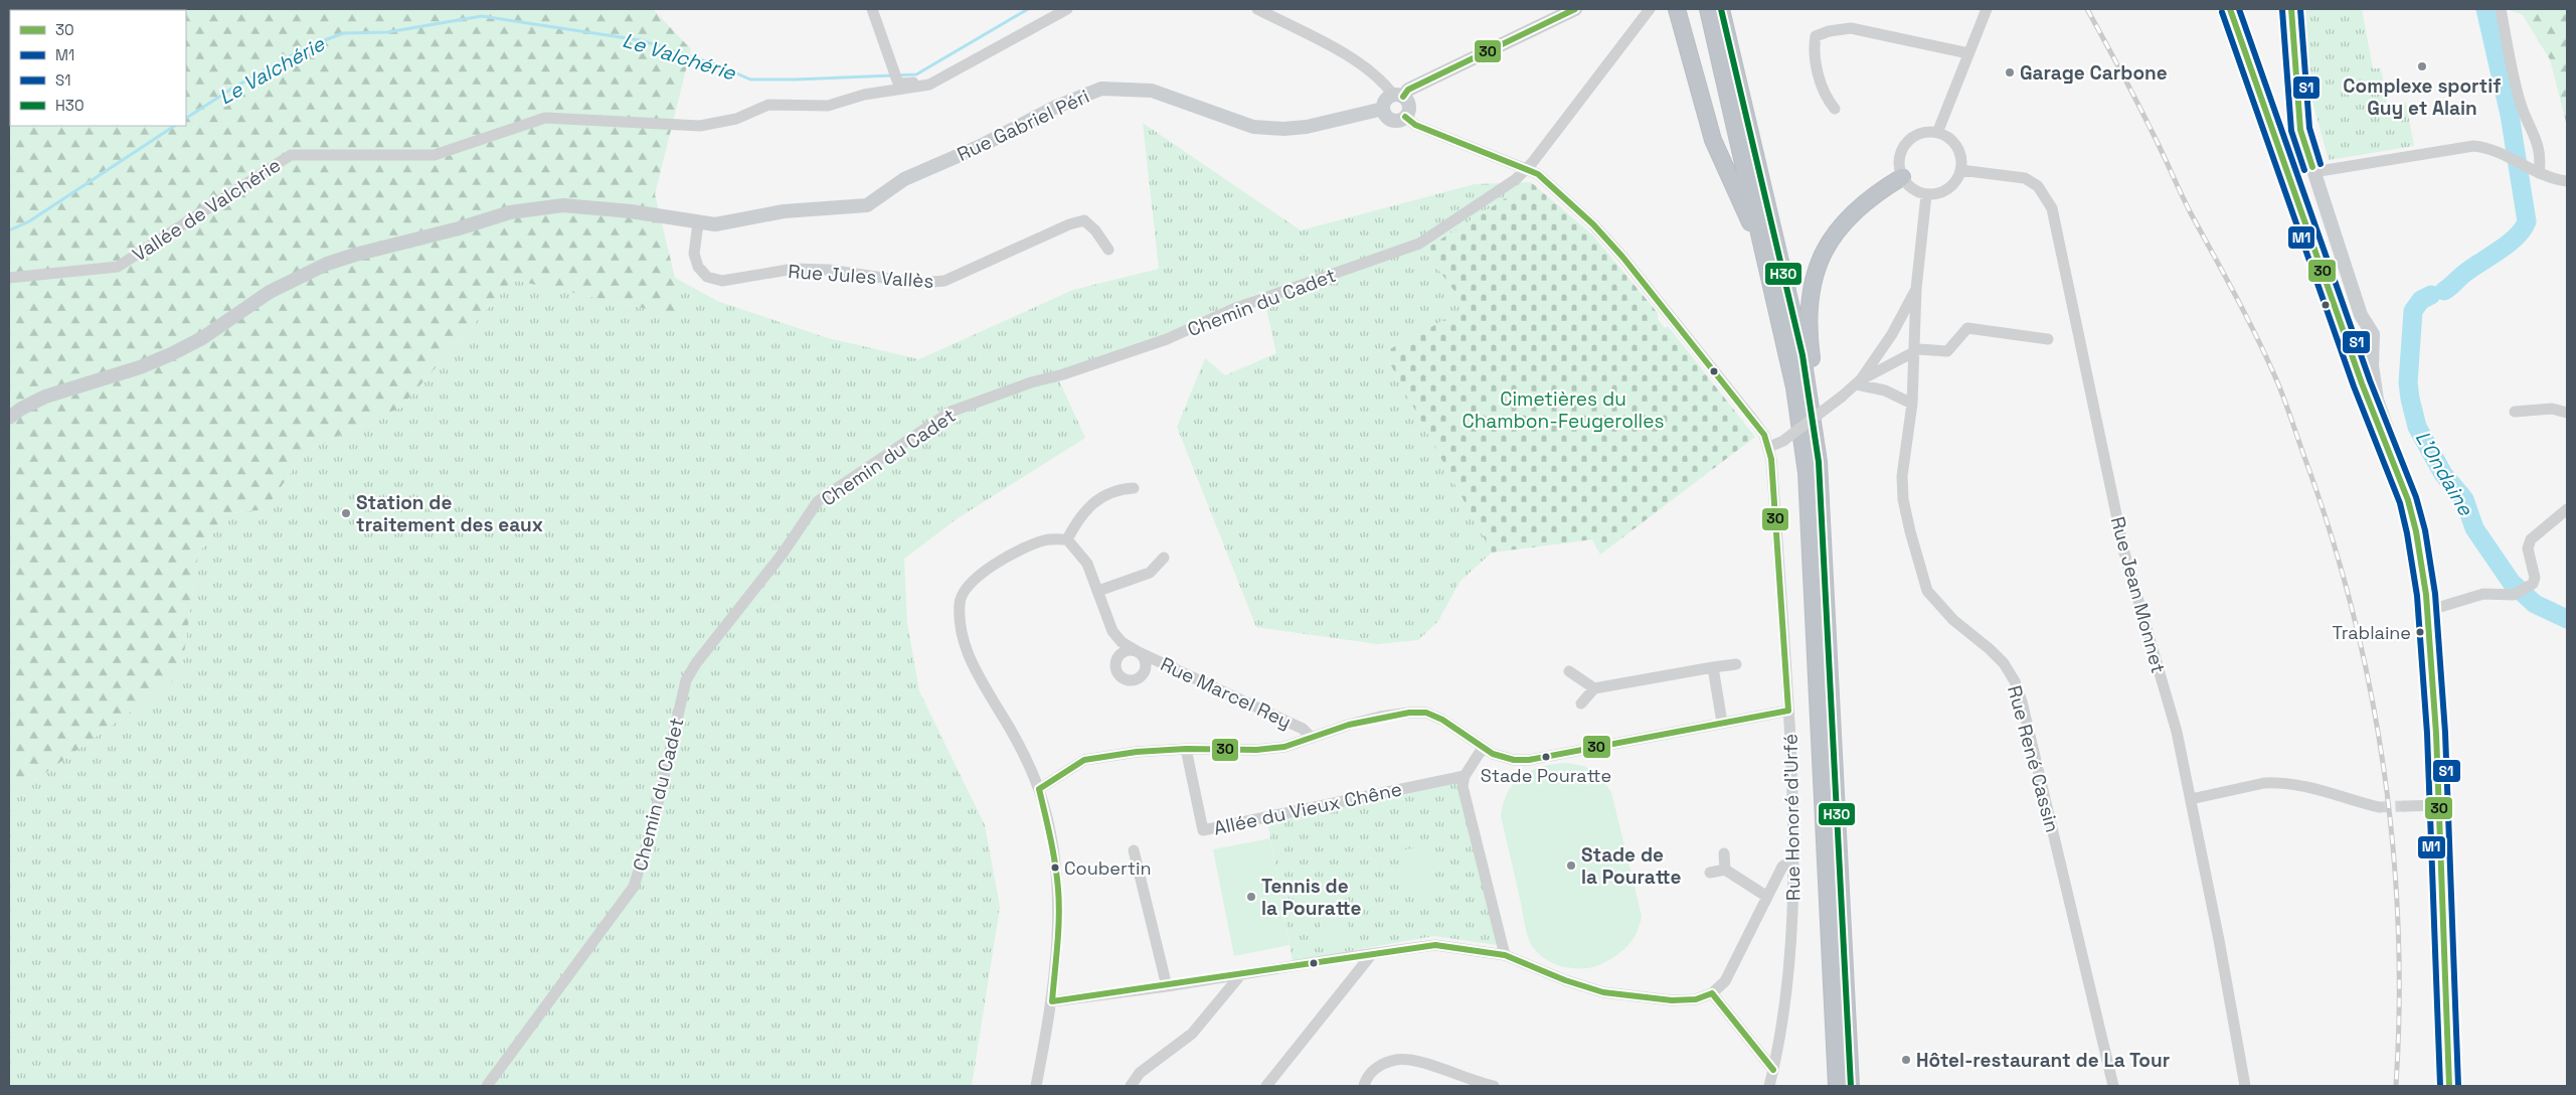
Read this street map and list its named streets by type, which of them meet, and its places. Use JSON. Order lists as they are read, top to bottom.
{
  "streets": {
    "main road": ["Rue Gabriel Péri"],
    "street": [
      "Vallée de Valchérie",
      "Rue Jules Vallès",
      "Chemin du Cadet",
      "Rue Jean Monnet",
      "Rue Marcel Rey",
      "Rue René Cassin",
      "Allée du Vieux Chêne",
      "Rue Honoré d'Urfé"
    ]
  },
  "crossings": [
    ["Rue Gabriel Péri", "Rue Jules Vallès"],
    ["Rue Gabriel Péri", "Rue Honoré d'Urfé"],
    ["Chemin du Cadet", "Rue Honoré d'Urfé"],
    ["Rue Jean Monnet", "Rue René Cassin"]
  ],
  "water": ["Le Valchérie", "L'Ondaine"],
  "parks": ["Cimetières du Chambon-Feugerolles"],
  "places": [
    "Complexe sportif Guy et Alain",
    "Garage Carbone",
    "Station de traitement des eaux",
    "Trablaine",
    "Stade Pouratte",
    "Stade de la Pouratte",
    "Coubertin",
    "Tennis de la Pouratte",
    "Hôtel-restaurant de La Tour"
  ],
  "lines": [
    "transit line 30",
    "transit line S1",
    "transit line H30",
    "transit line M1"
  ],
  "legend": [
    "30",
    "M1",
    "S1",
    "H30"
  ]
}
